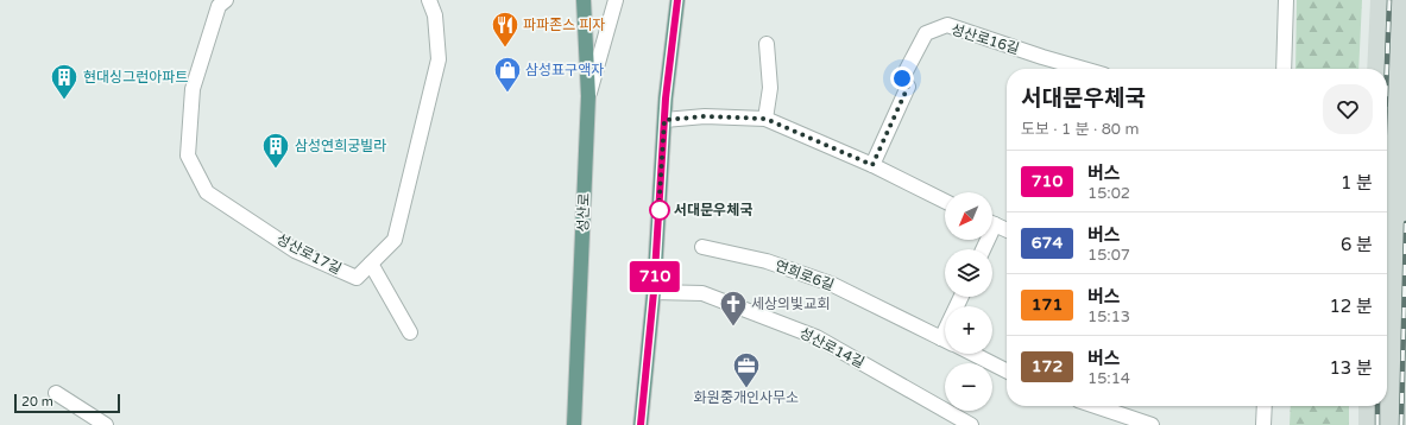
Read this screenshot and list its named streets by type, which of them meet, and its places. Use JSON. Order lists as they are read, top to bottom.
{
  "streets": {
    "main road": ["성산로"],
    "street": [
      "성산로16길",
      "성산로17길",
      "연희로6길",
      "성산로14길"
    ]
  },
  "places": {
    "restaurant": ["파파존스 피자"],
    "shop": ["삼성표구액자"],
    "building": ["현대싱그런아파트", "삼성연희궁빌라"],
    "other": ["서대문우체국"],
    "church": ["세상의빛교회"],
    "office": ["화원중개인사무소"]
  },
  "lines": ["bus line 710"],
  "scale_bar": "20 m",
  "north": "bottom left",
  "page": {
    "on_map": "710",
    "heading": ["서대문우체국", "도보 · 1 분 · 80 m"],
    "list": [
      {
        "mark": "710",
        "name": "버스",
        "note": "15:02",
        "value": "1 분"
      },
      {
        "mark": "674",
        "name": "버스",
        "note": "15:07",
        "value": "6 분"
      },
      {
        "mark": "171",
        "name": "버스",
        "note": "15:13",
        "value": "12 분"
      },
      {
        "mark": "172",
        "name": "버스",
        "note": "15:14",
        "value": "13 분"
      }
    ],
    "map_buttons": ["+", "−"],
    "scale": "20 m"
  }
}
